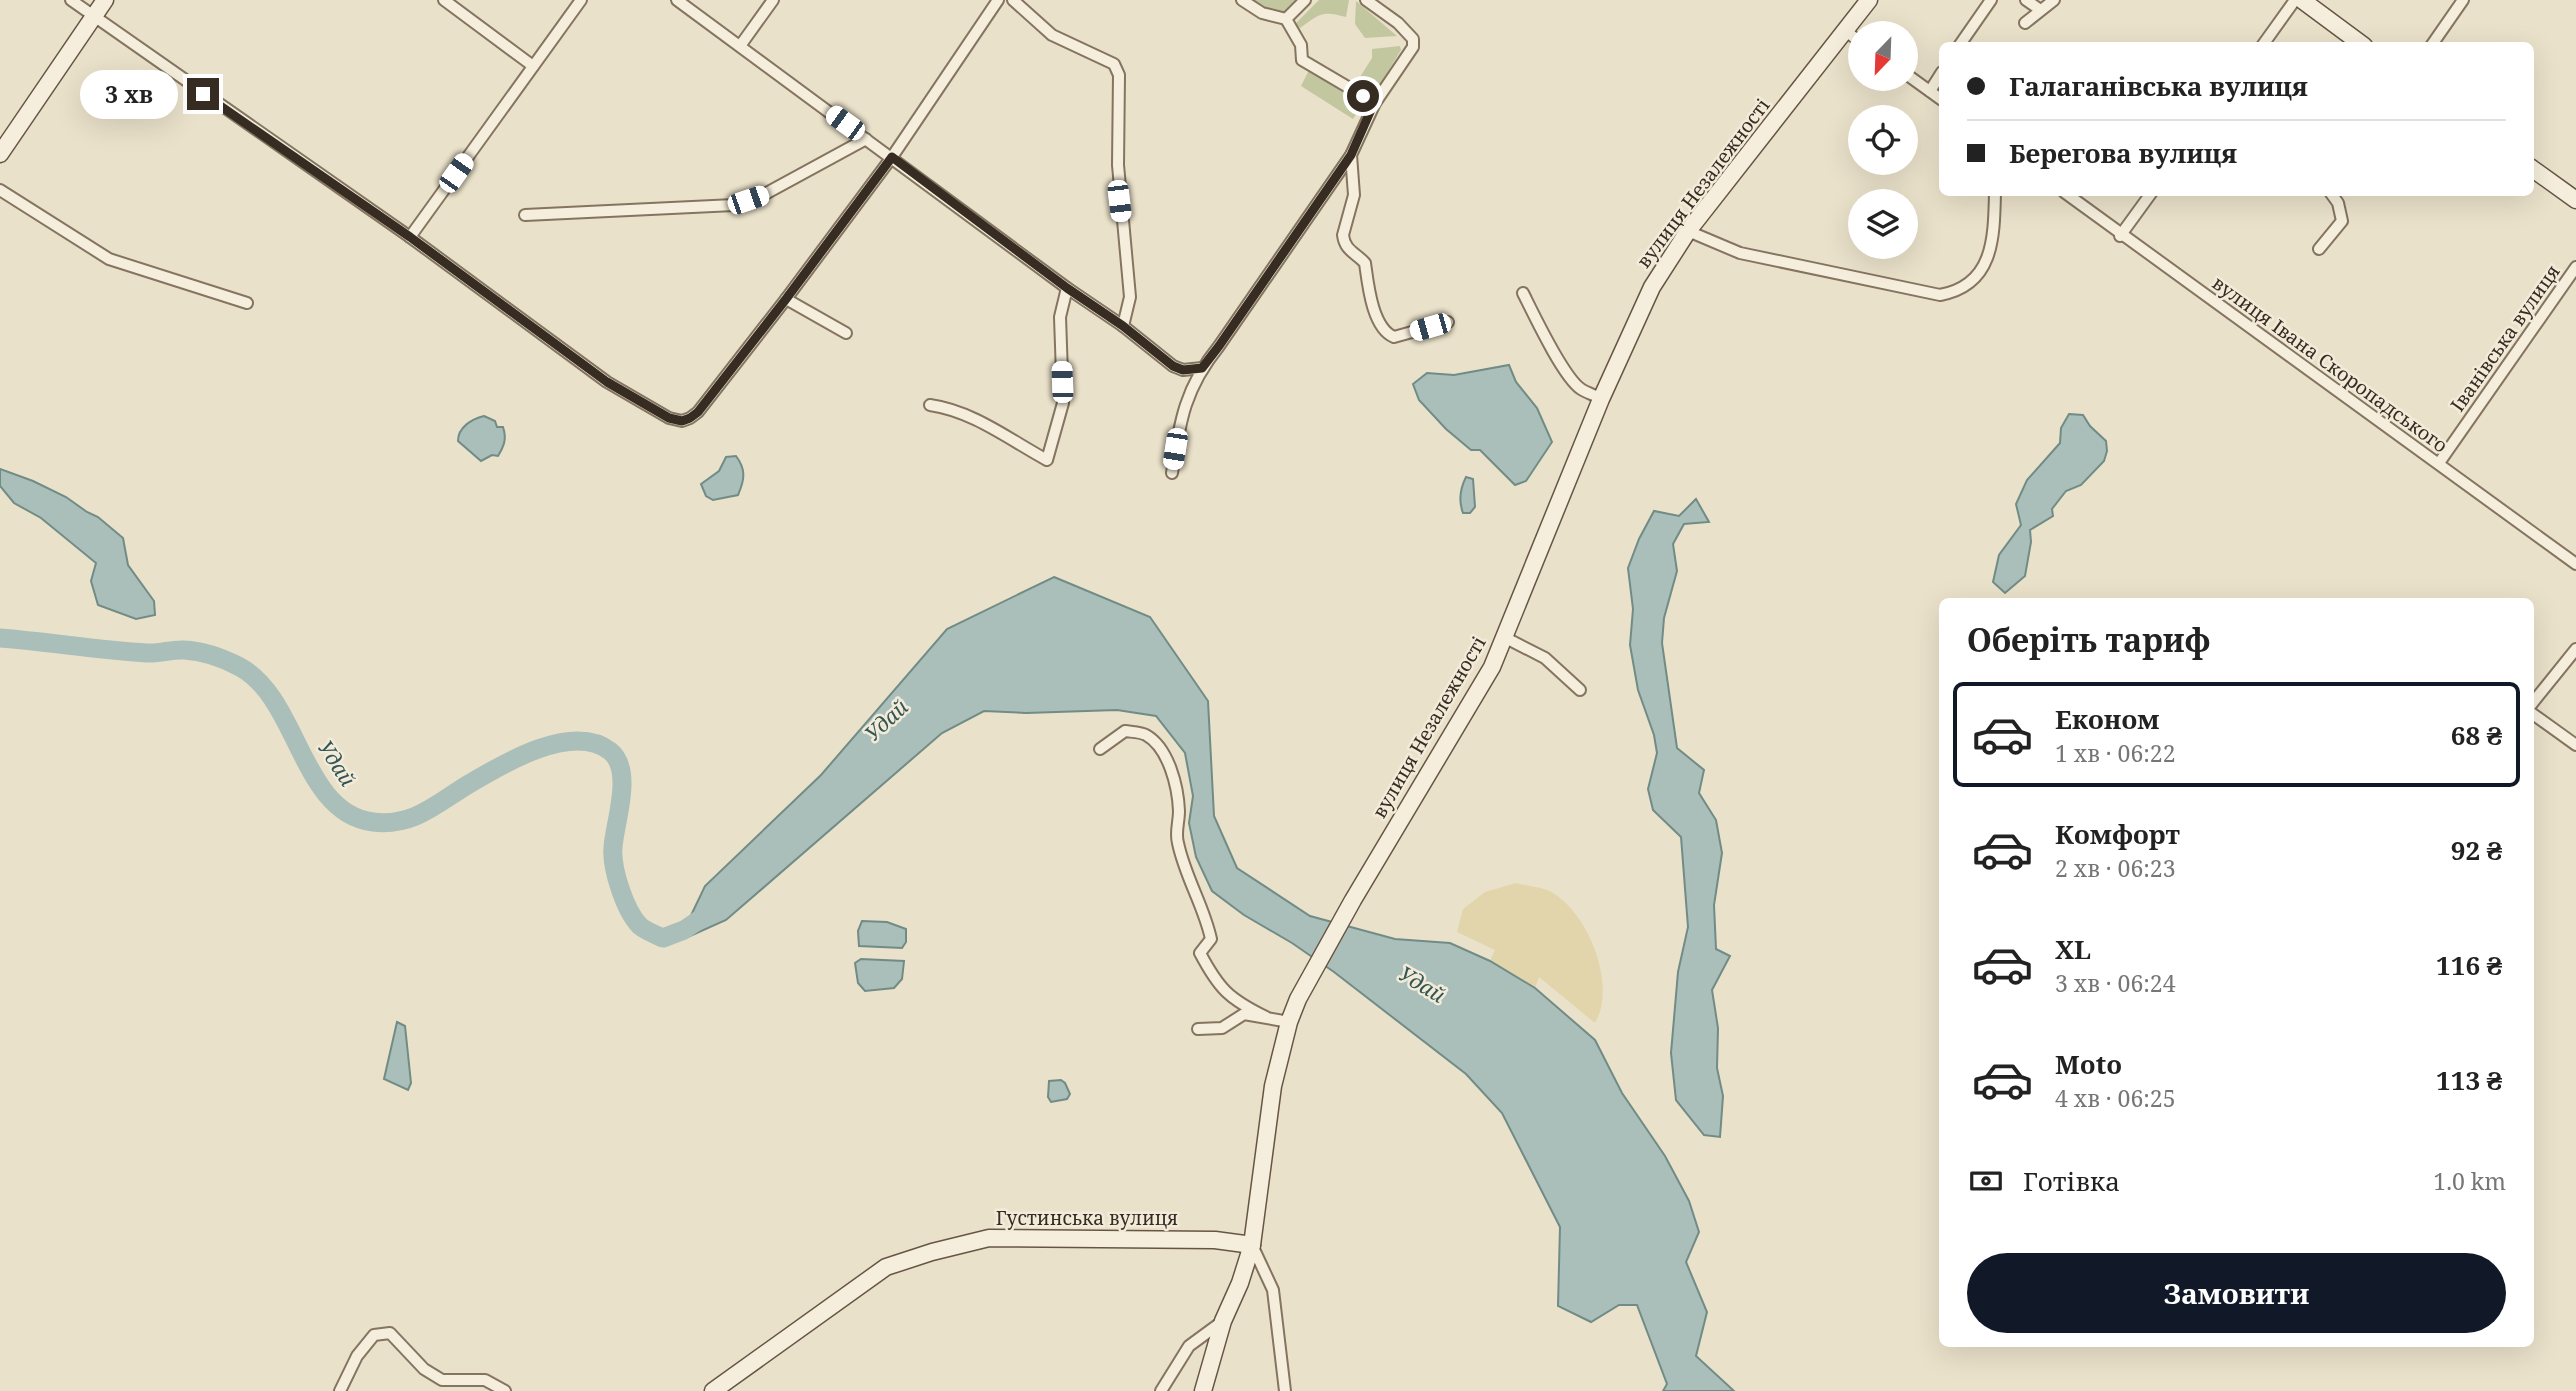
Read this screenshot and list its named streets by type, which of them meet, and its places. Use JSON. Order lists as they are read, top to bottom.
{
  "streets": {
    "main road": ["вулиця Незалежності", "Густинська вулиця"],
    "street": ["Іванівська вулиця", "вулиця Івана Скоропадського"]
  },
  "crossings": [
    ["вулиця Незалежності", "Густинська вулиця"],
    ["Іванівська вулиця", "вулиця Івана Скоропадського"]
  ],
  "water": ["Удай"],
  "north": "bottom left",
  "page": {
    "banner": ["Галаганівська вулиця", "Берегова вулиця"],
    "bubble": "3 хв",
    "heading": "Оберіть тариф",
    "list": [
      {
        "name": "Економ",
        "note": "1 хв · 06:22",
        "value": "68 ₴"
      },
      {
        "name": "Комфорт",
        "note": "2 хв · 06:23",
        "value": "92 ₴"
      },
      {
        "name": "XL",
        "note": "3 хв · 06:24",
        "value": "116 ₴"
      },
      {
        "name": "Moto",
        "note": "4 хв · 06:25",
        "value": "113 ₴"
      }
    ],
    "pay": ["Готівка", "1.0 km"],
    "buttons": "Замовити"
  }
}
